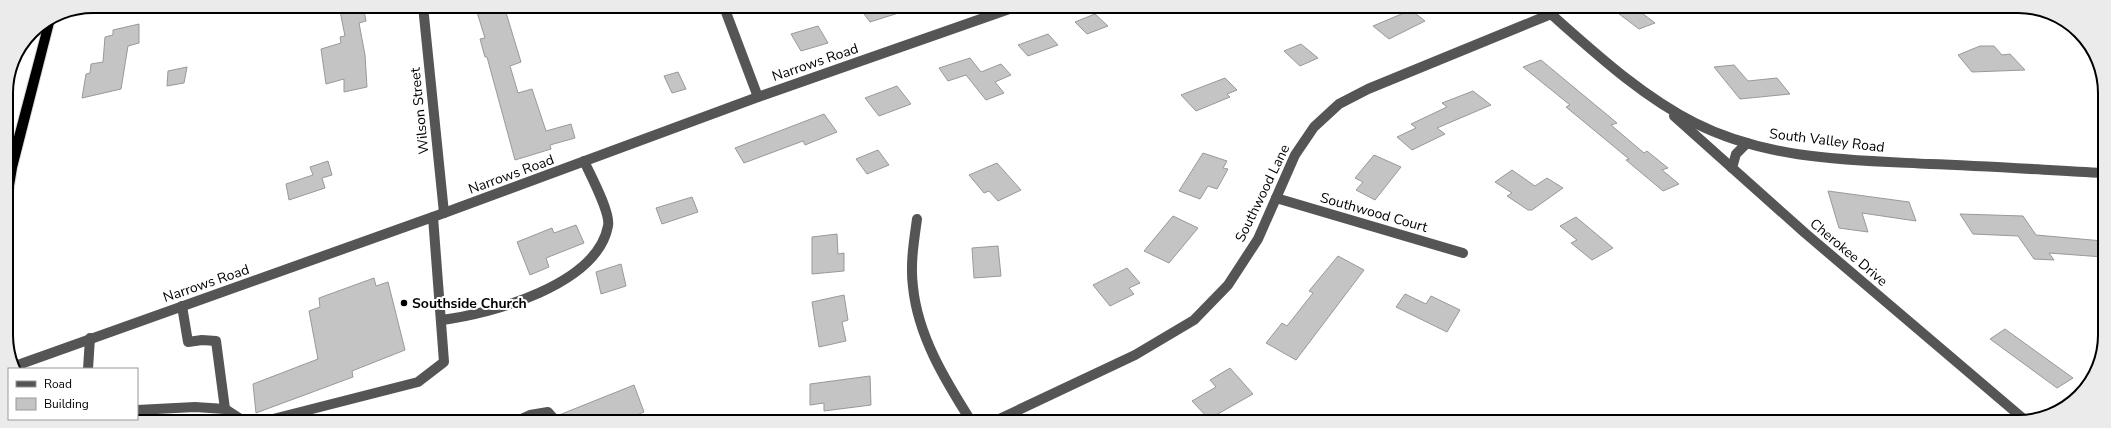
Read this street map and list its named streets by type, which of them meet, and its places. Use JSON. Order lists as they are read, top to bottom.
{
  "streets": {
    "street": [
      "Narrows Road",
      "Wilson Street",
      "South Valley Road",
      "Southwood Lane",
      "Southwood Court",
      "Cherokee Drive"
    ]
  },
  "crossings": [
    ["Narrows Road", "Wilson Street"],
    ["South Valley Road", "Cherokee Drive"],
    ["Southwood Lane", "Southwood Court"]
  ],
  "places": ["Southside Church"],
  "legend": ["Road", "Building"]
}
